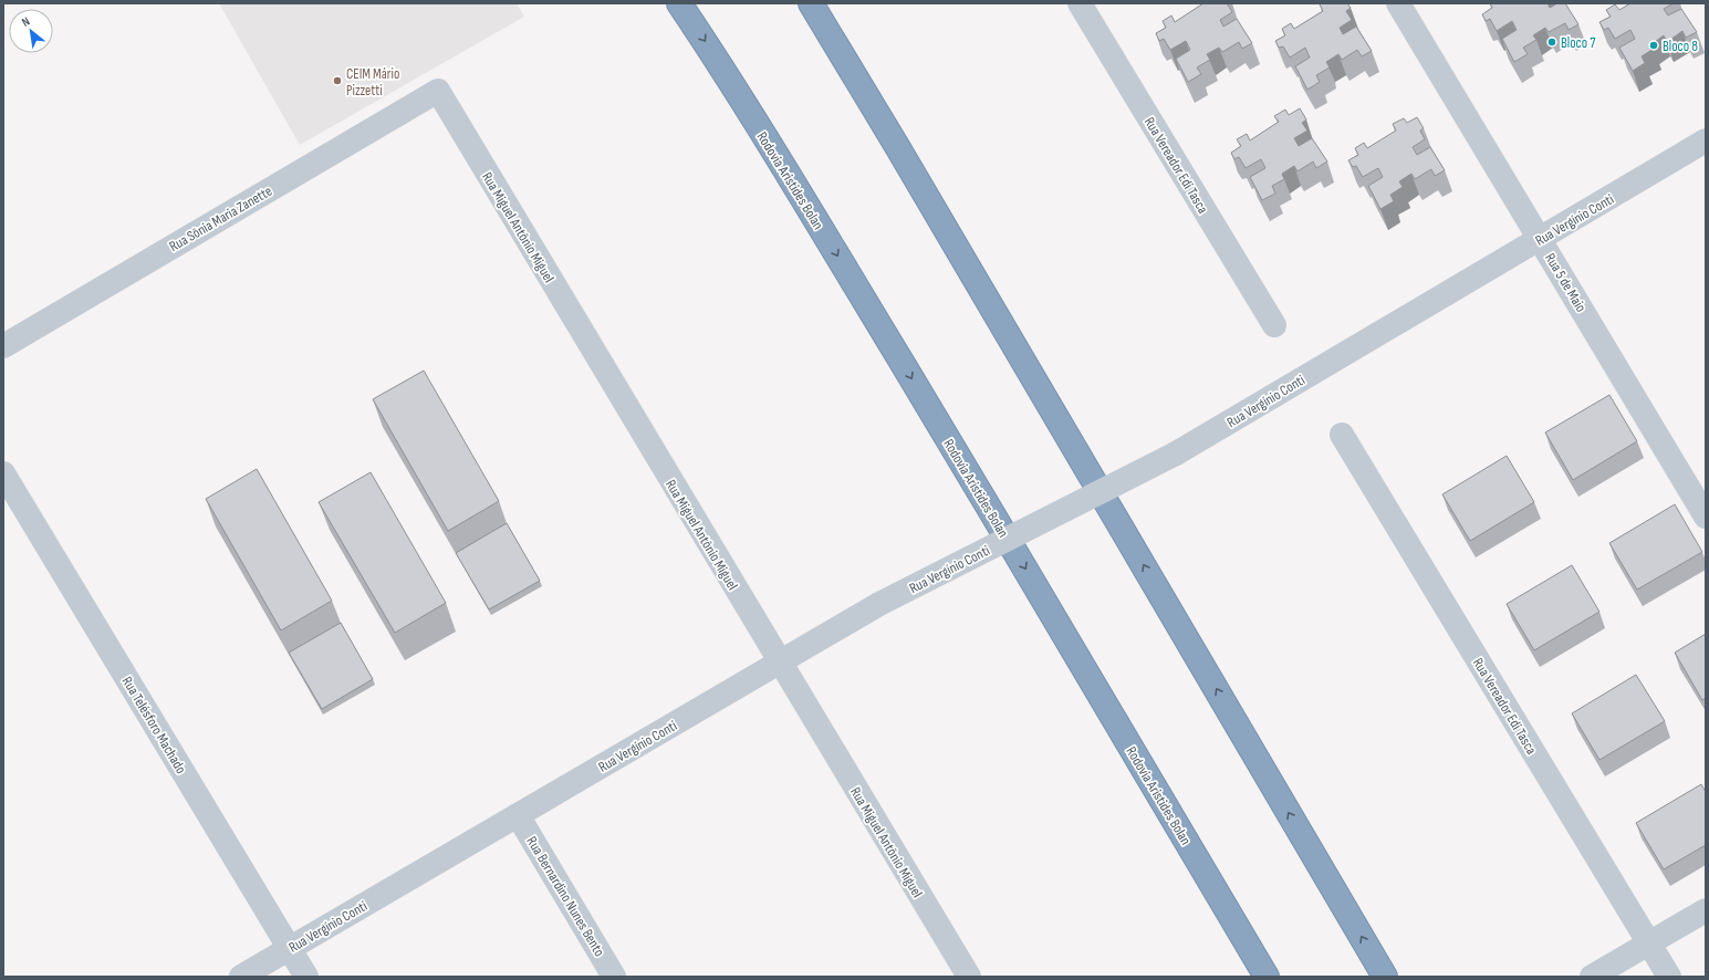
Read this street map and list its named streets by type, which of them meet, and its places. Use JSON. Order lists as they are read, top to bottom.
{
  "streets": {
    "highway": ["Rodovia Aristides Bolan"],
    "street": [
      "Rua Vereador Edi Tasca",
      "Rua Sônia Maria Zanette",
      "Rua Vergínio Conti",
      "Rua Miguel Antônio Miguel",
      "Rua 5 de Maio",
      "Rua Telésforo Machado",
      "Rua Bernardino Nunes Bento"
    ]
  },
  "crossings": [
    ["Rua Sônia Maria Zanette", "Rua Miguel Antônio Miguel"],
    ["Rua Vergínio Conti", "Rua Miguel Antônio Miguel"],
    ["Rua Vergínio Conti", "Rua 5 de Maio"],
    ["Rua Vergínio Conti", "Rua Telésforo Machado"],
    ["Rua Vergínio Conti", "Rua Bernardino Nunes Bento"]
  ],
  "places": ["Bloco 7", "Bloco 8", "CEIM Mário Pizzetti"],
  "north": "top left"
}
